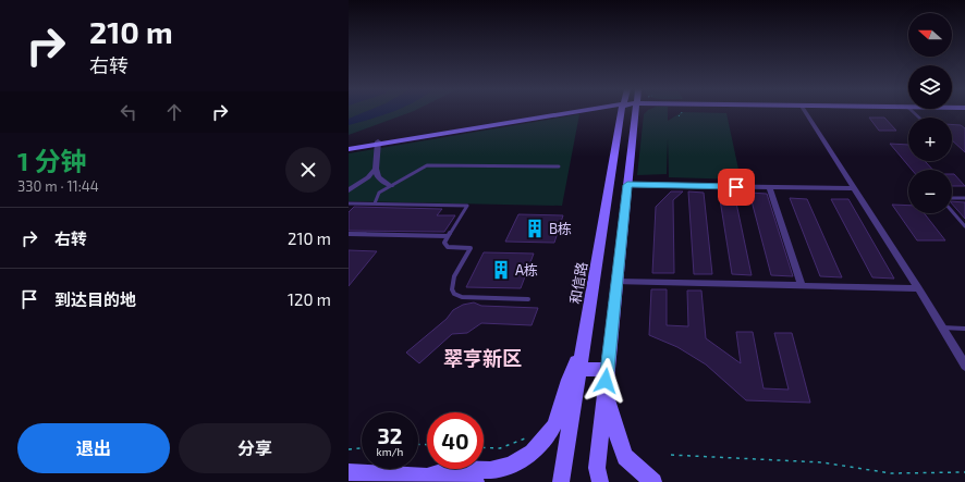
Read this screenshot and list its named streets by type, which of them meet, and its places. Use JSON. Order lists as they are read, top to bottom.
{
  "streets": {
    "street": ["和信路"]
  },
  "districts": ["翠亨新区"],
  "places": {
    "building": ["B栋", "A栋"]
  },
  "north": "left",
  "page": {
    "turn": ["210 m", "右转"],
    "map_buttons": ["+", "−"],
    "heading": ["1 分钟", "330 m · 11:44"],
    "list": [
      {
        "name": "右转",
        "value": "210 m"
      },
      {
        "name": "到达目的地",
        "value": "120 m"
      }
    ],
    "speed": "32 km/h",
    "limit": "40",
    "buttons": ["退出", "分享"]
  }
}
